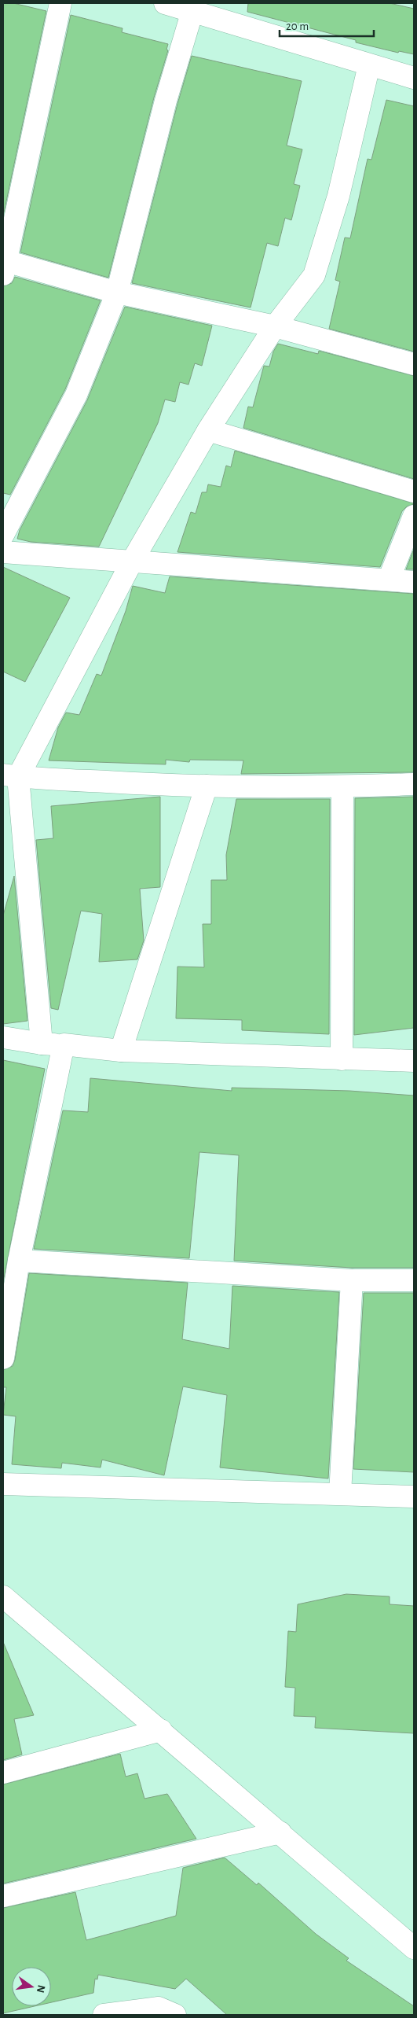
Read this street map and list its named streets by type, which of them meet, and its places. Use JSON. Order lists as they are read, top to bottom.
{
  "scale_bar": "20 m",
  "north": "right"
}
